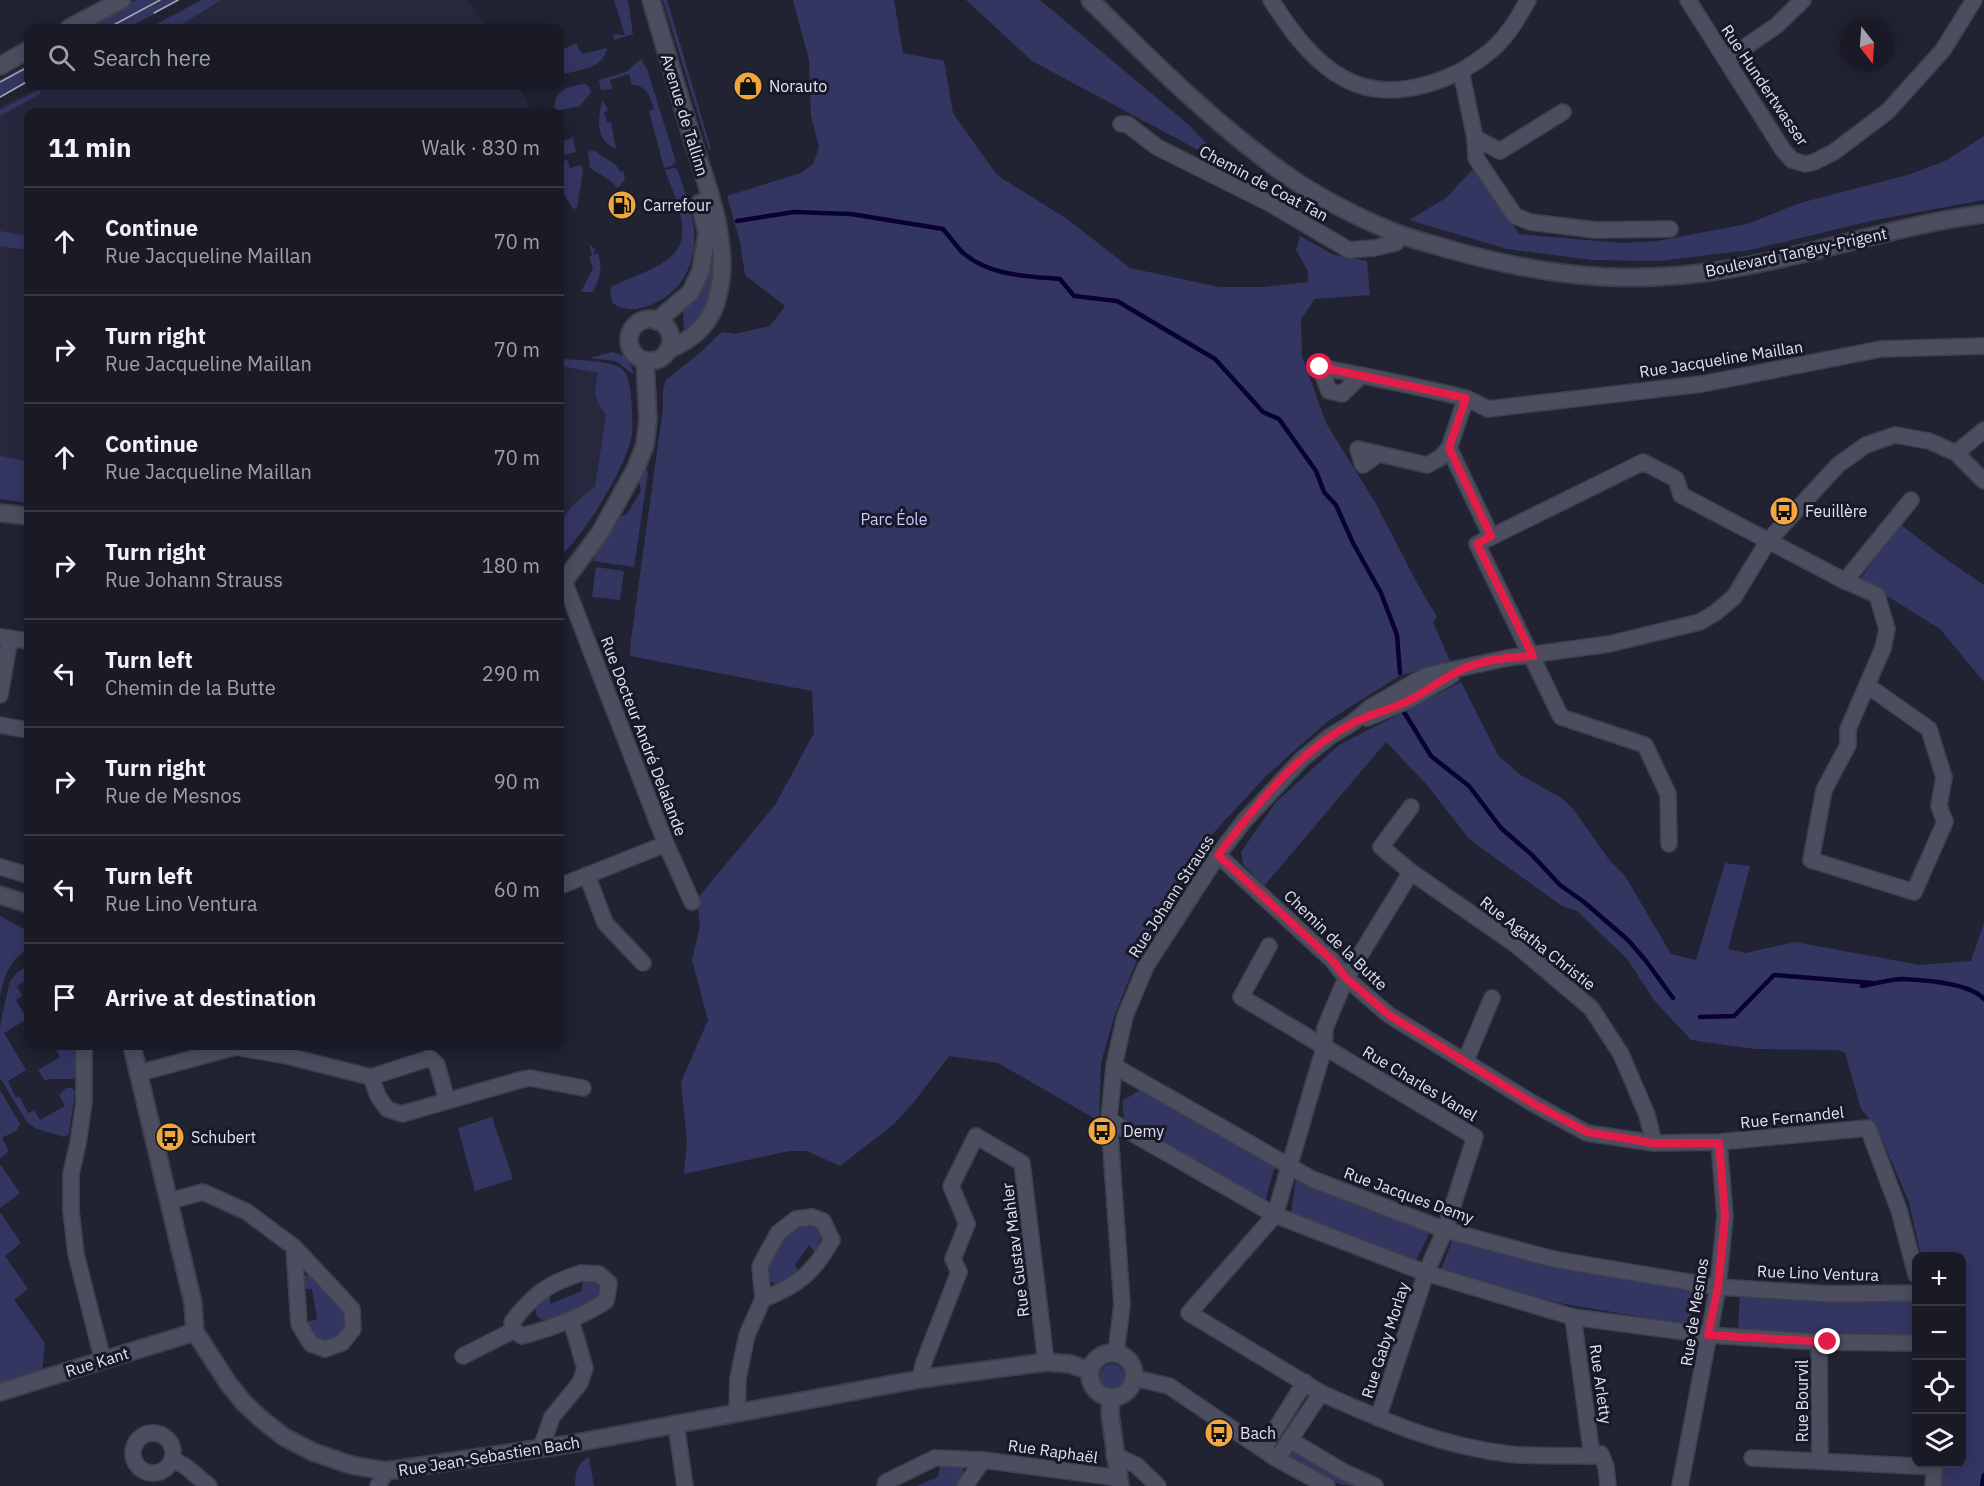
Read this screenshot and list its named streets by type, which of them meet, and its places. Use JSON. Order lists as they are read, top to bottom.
{
  "streets": {
    "street": [
      "Rue Hundertwasser",
      "Avenue de Tallinn",
      "Chemin de Coat Tan",
      "Boulevard Tanguy-Prigent",
      "Rue Jacqueline Maillan",
      "Rue Docteur André Delalande",
      "Rue Johann Strauss",
      "Chemin de la Butte",
      "Rue Agatha Christie",
      "Rue Charles Vanel",
      "Rue Fernandel",
      "Rue Jacques Demy",
      "Rue Gustav Mahler",
      "Rue Lino Ventura",
      "Rue de Mesnos",
      "Rue Gaby Morlay",
      "Rue Kant",
      "Rue Arletty",
      "Rue Bourvil",
      "Rue Raphaël",
      "Rue Jean-Sebastien Bach"
    ]
  },
  "crossings": [
    ["Chemin de Coat Tan", "Boulevard Tanguy-Prigent"],
    ["Rue Johann Strauss", "Chemin de la Butte"],
    ["Rue Johann Strauss", "Rue Jacques Demy"],
    ["Rue Johann Strauss", "Rue Jean-Sebastien Bach"],
    ["Chemin de la Butte", "Rue Agatha Christie"],
    ["Chemin de la Butte", "Rue Fernandel"],
    ["Chemin de la Butte", "Rue de Mesnos"],
    ["Rue Charles Vanel", "Rue Jacques Demy"],
    ["Rue Charles Vanel", "Rue Gaby Morlay"],
    ["Rue Fernandel", "Rue de Mesnos"],
    ["Rue Jacques Demy", "Rue Lino Ventura"],
    ["Rue Jacques Demy", "Rue de Mesnos"],
    ["Rue Jacques Demy", "Rue Gaby Morlay"],
    ["Rue Gustav Mahler", "Rue Jean-Sebastien Bach"],
    ["Rue Lino Ventura", "Rue de Mesnos"],
    ["Rue Kant", "Rue Jean-Sebastien Bach"]
  ],
  "parks": ["Parc Éole"],
  "places": {
    "shop": ["Norauto"],
    "fuel station": ["Carrefour"],
    "bus stop": [
      "Feuillère",
      "Demy",
      "Schubert",
      "Bach"
    ]
  },
  "north": "bottom",
  "page": {
    "search": "Search here",
    "heading": ["11 min", "Walk · 830 m"],
    "list": [
      ["Continue", "Rue Jacqueline Maillan", "70 m"],
      ["Turn right", "Rue Jacqueline Maillan", "70 m"],
      ["Continue", "Rue Jacqueline Maillan", "70 m"],
      ["Turn right", "Rue Johann Strauss", "180 m"],
      ["Turn left", "Chemin de la Butte", "290 m"],
      ["Turn right", "Rue de Mesnos", "90 m"],
      ["Turn left", "Rue Lino Ventura", "60 m"],
      "Arrive at destination"
    ],
    "map_buttons": ["+", "−"]
  }
}
